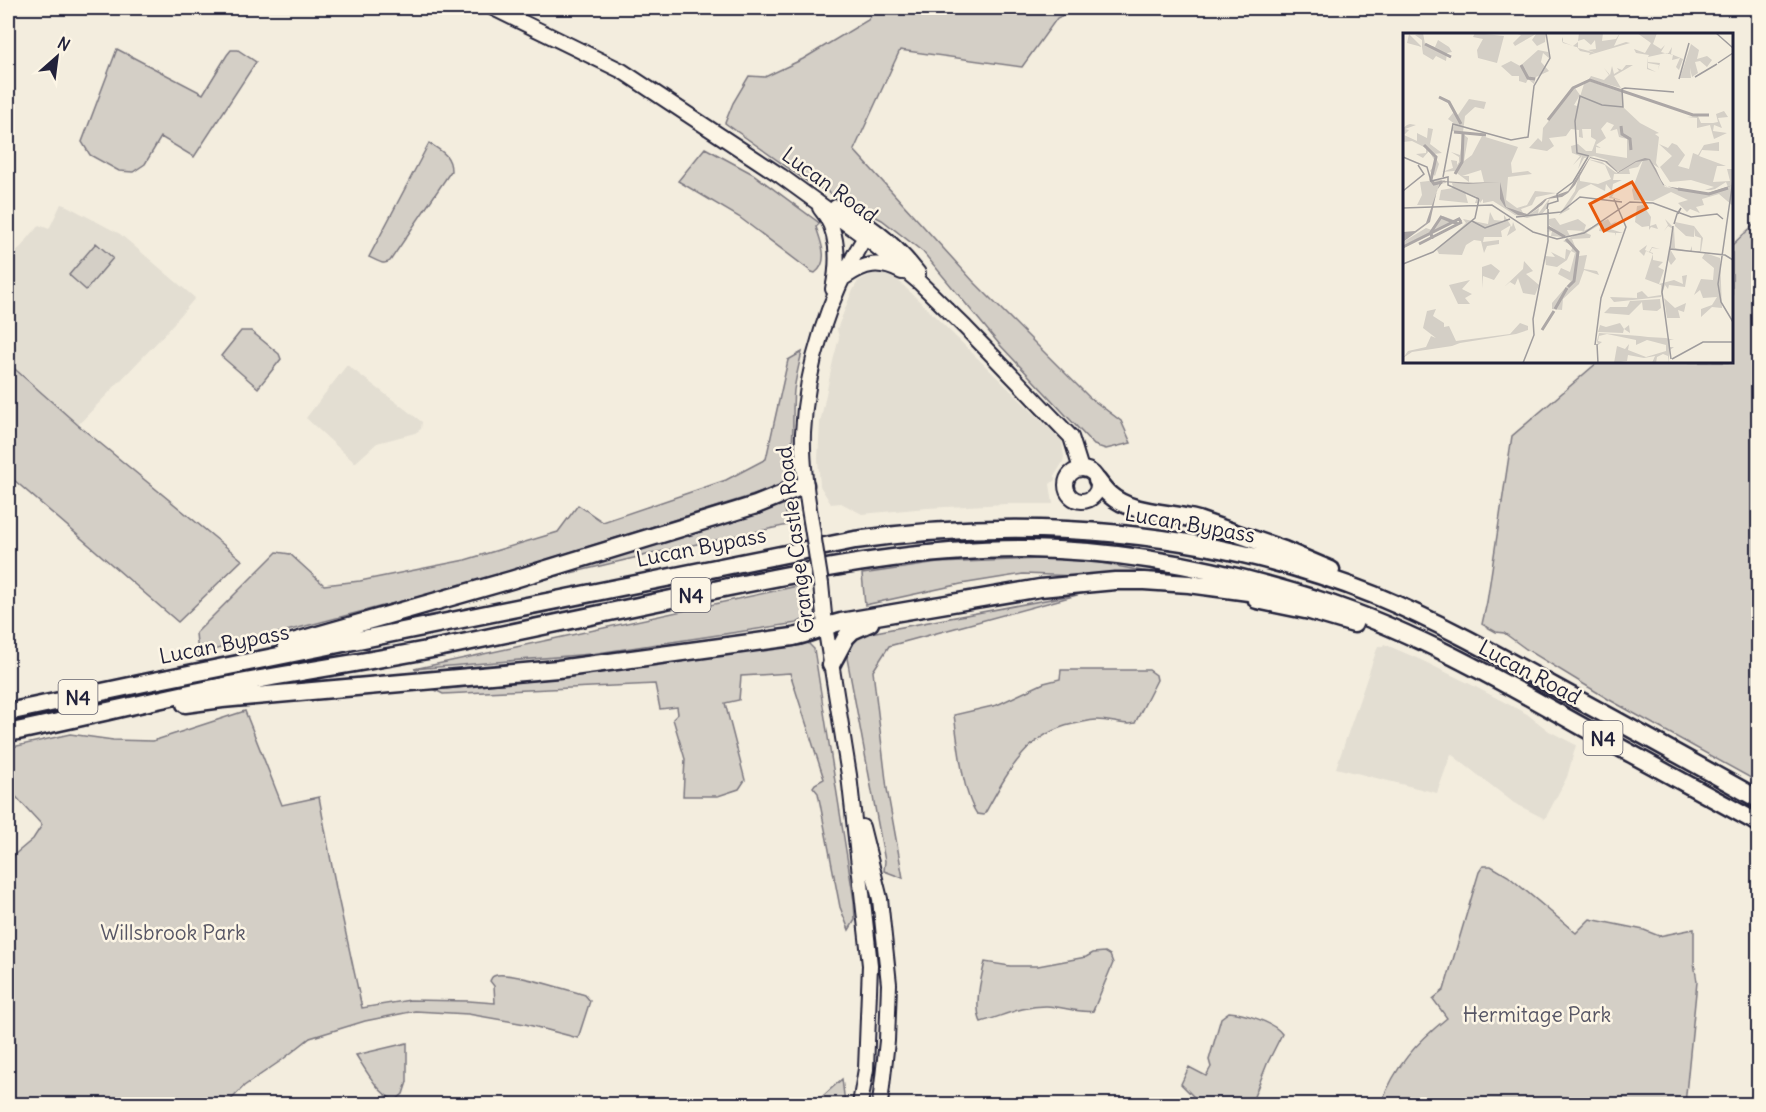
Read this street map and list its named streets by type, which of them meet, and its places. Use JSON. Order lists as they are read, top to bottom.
{
  "streets": {
    "highway": ["Lucan Road", "Lucan Bypass", "N4"],
    "main road": ["Grange Castle Road"]
  },
  "crossings": [
    ["Lucan Road", "Lucan Bypass"],
    ["Lucan Road", "Grange Castle Road"],
    ["Lucan Road", "N4"],
    ["Lucan Bypass", "N4"]
  ],
  "parks": ["Willsbrook Park", "Hermitage Park"],
  "north": "top right"
}
